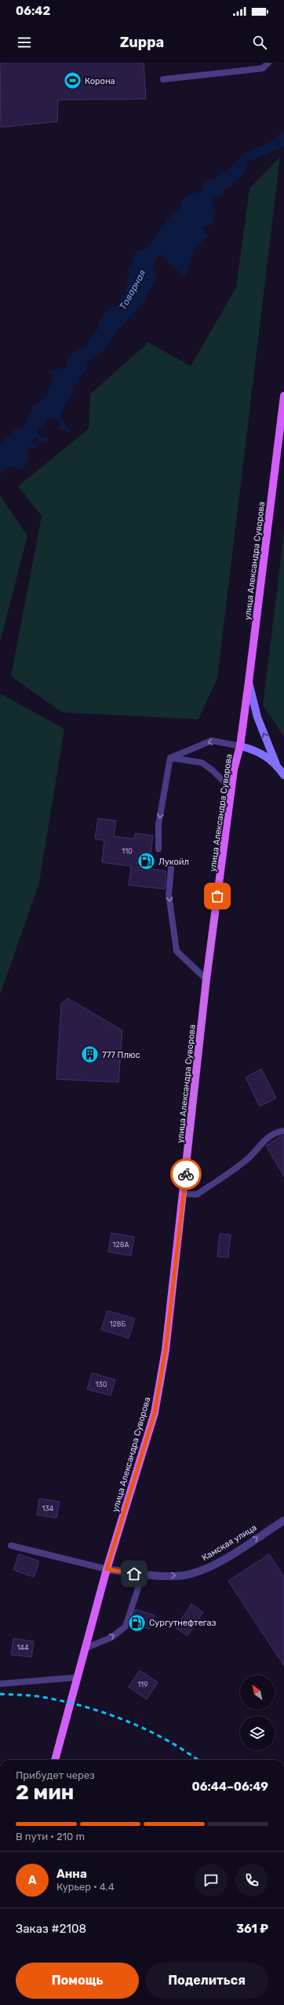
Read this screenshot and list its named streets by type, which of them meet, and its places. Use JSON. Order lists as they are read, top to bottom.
{
  "streets": {
    "main road": ["улица Александра Суворова"],
    "street": ["Камская улица"]
  },
  "crossings": [
    ["улица Александра Суворова", "Камская улица"]
  ],
  "one_way": ["Камская улица"],
  "water": ["Товарная"],
  "places": {
    "sports": ["Корона"],
    "fuel station": ["Лукойл", "Сургутнефтегаз"],
    "building": ["777 Плюс"]
  },
  "house_numbers": [
    "110",
    "128А",
    "128Б",
    "130",
    "134",
    "144",
    "119"
  ],
  "north": "top left",
  "page": {
    "status": "06:42",
    "header": "Zuppa",
    "heading": ["2 мин", "Прибудет через", "06:44–06:49"],
    "panel": [
      "Анна",
      "Курьер · 4.4",
      "Заказ #2108",
      "361 ₽"
    ],
    "bar": "В пути · 210 m",
    "round": "А",
    "buttons": ["Помощь", "Поделиться"]
  }
}
